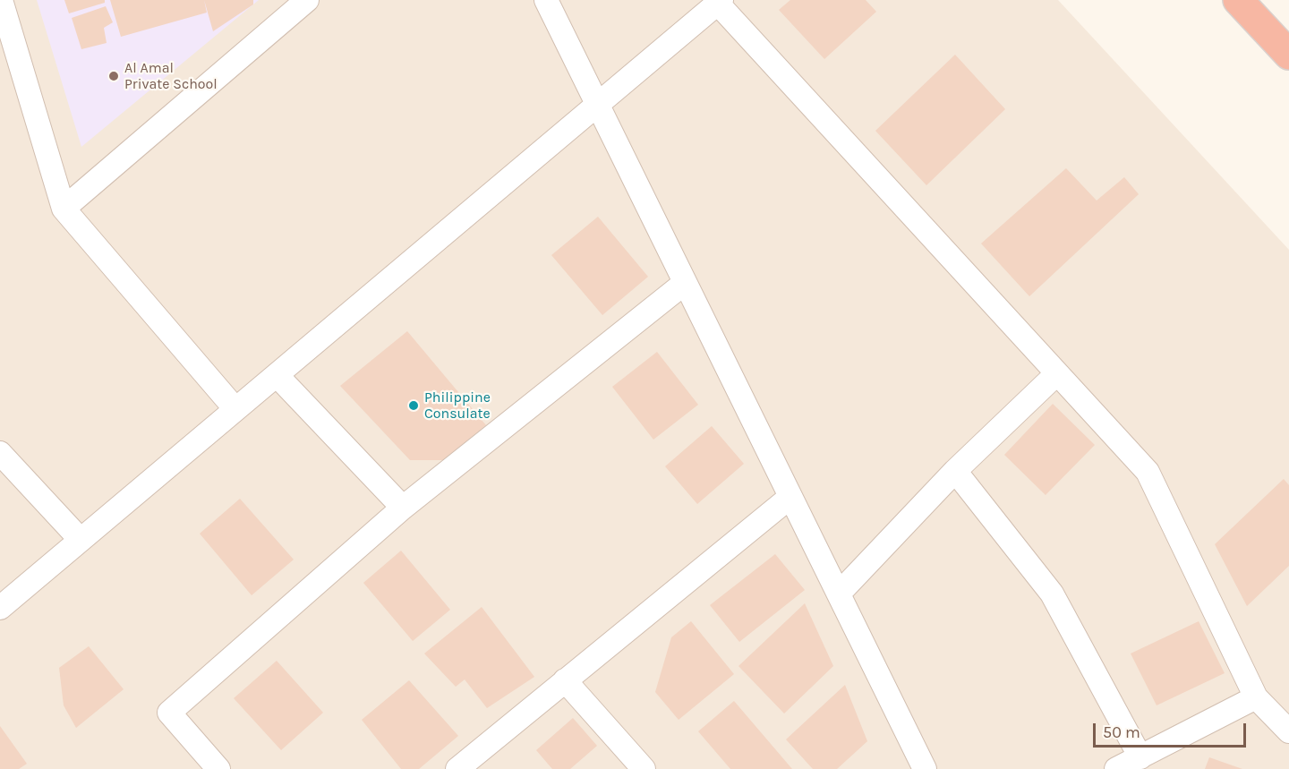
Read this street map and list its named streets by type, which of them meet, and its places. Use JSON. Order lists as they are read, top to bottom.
{
  "places": ["Al Amal Private School", "Philippine Consulate"],
  "scale_bar": "50 m"
}
